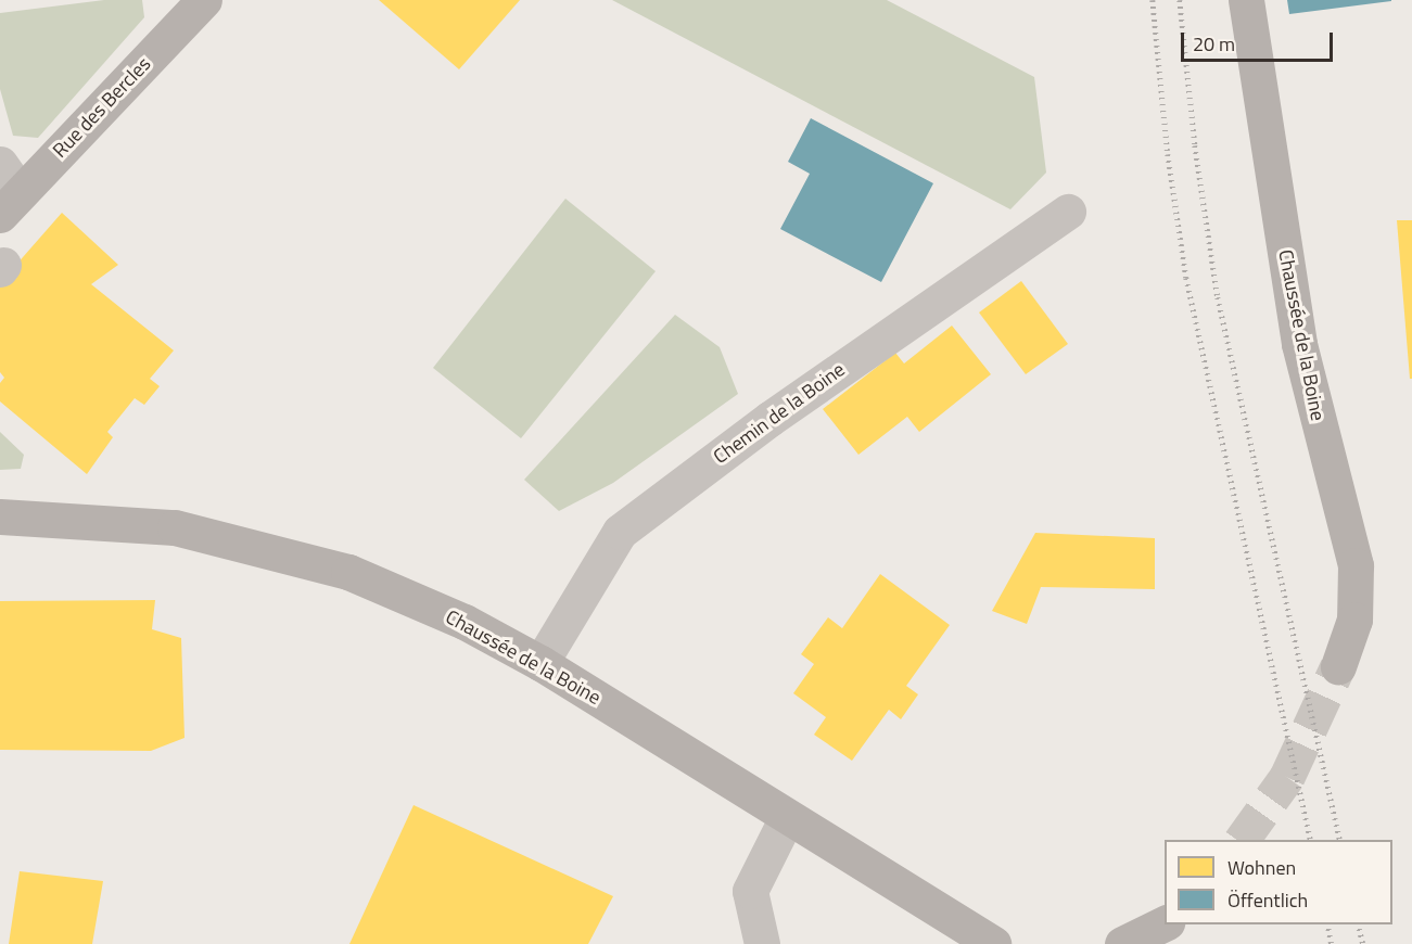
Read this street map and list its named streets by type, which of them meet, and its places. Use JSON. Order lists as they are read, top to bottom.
{
  "streets": {
    "main road": ["Rue des Bercles", "Chaussée de la Boine"],
    "street": ["Chemin de la Boine"]
  },
  "crossings": [
    ["Chaussée de la Boine", "Chemin de la Boine"]
  ],
  "legend": ["Wohnen", "Öffentlich"],
  "scale_bar": "20 m"
}
